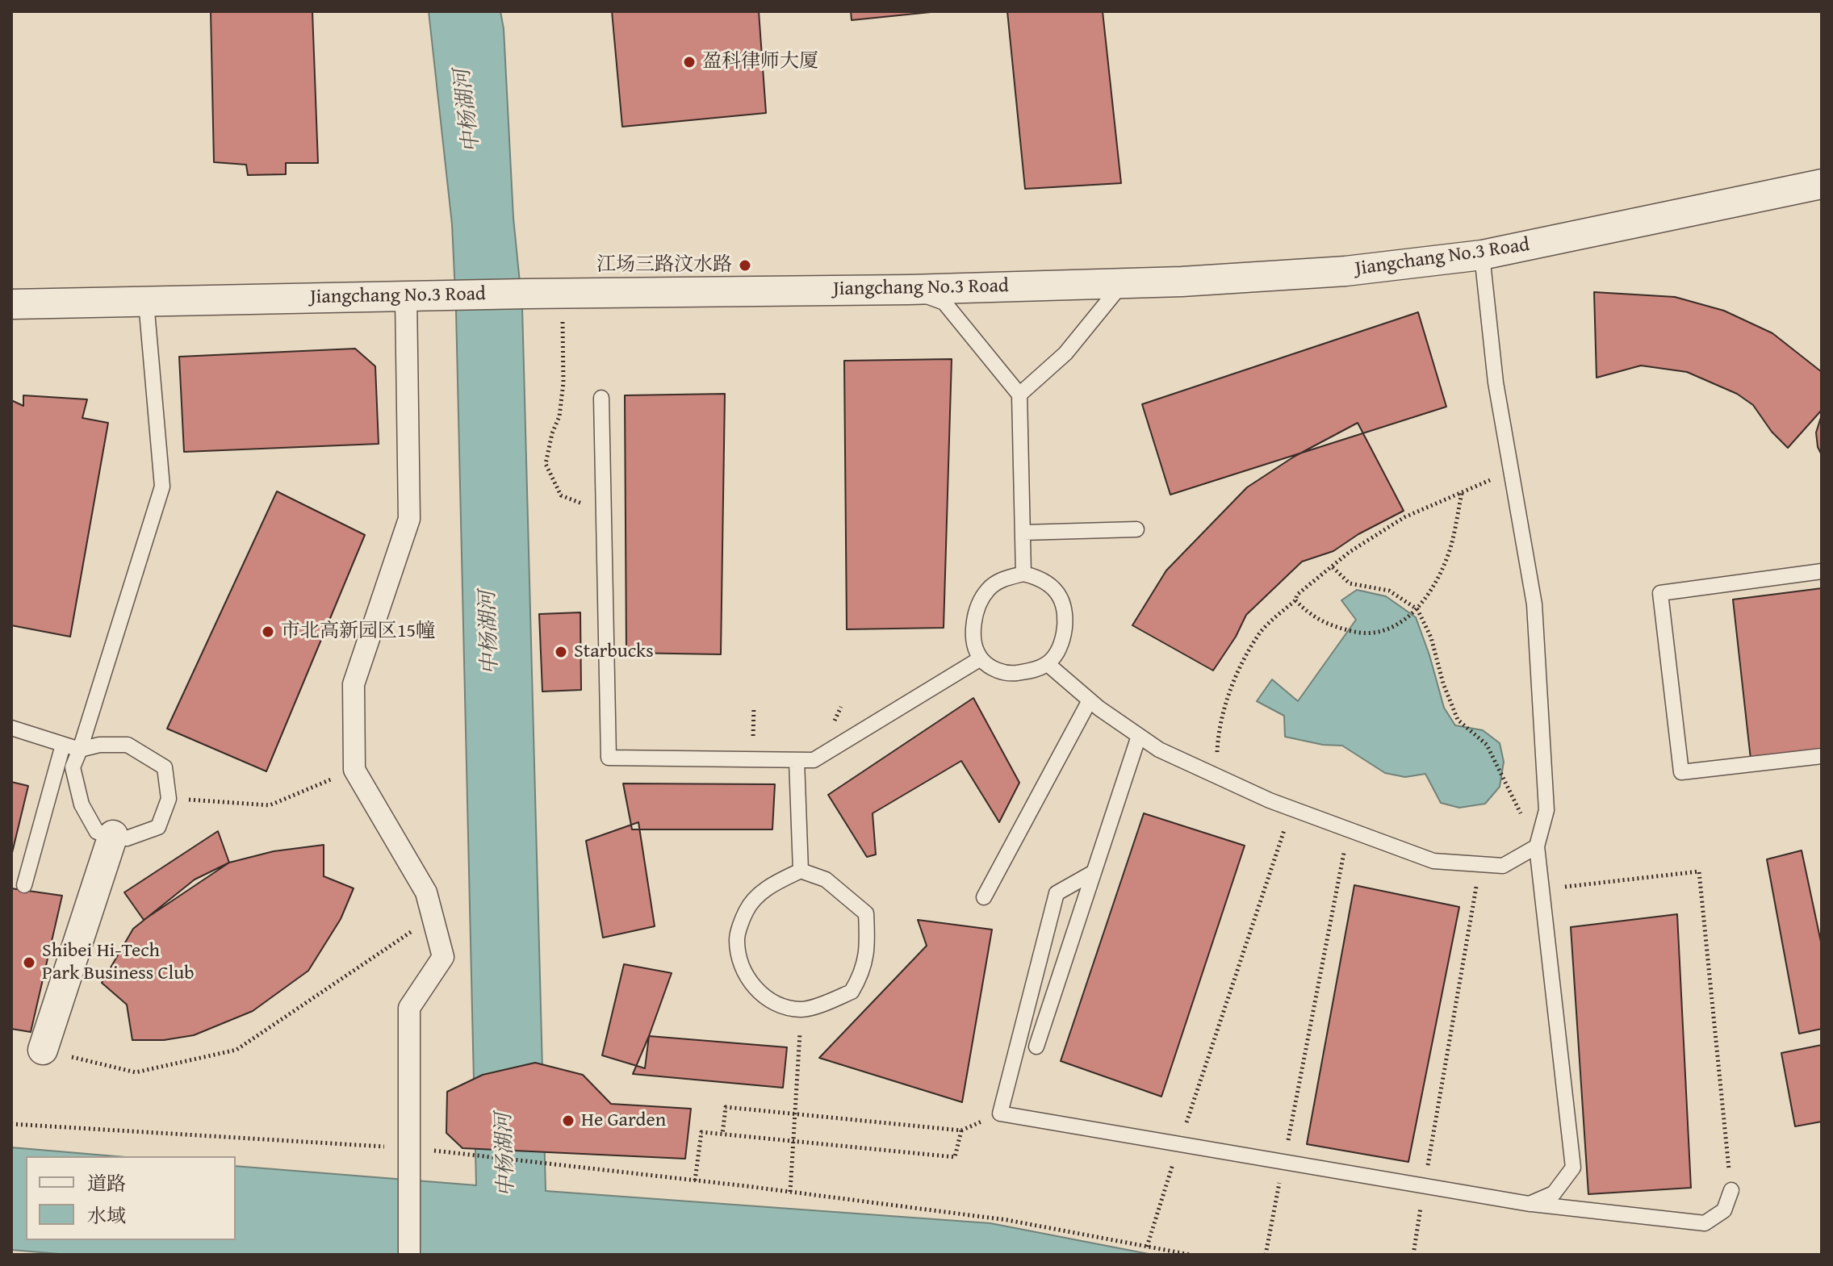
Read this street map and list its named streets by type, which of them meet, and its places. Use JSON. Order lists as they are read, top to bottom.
{
  "streets": {
    "street": ["Jiangchang No.3 Road"]
  },
  "water": ["中杨湖河"],
  "places": [
    "盈科律师大厦",
    "江场三路汶水路",
    "市北高新园区15幢",
    "Starbucks",
    "Shibei Hi-Tech Park Business Club",
    "He Garden"
  ],
  "legend": ["道路", "水域"]
}
